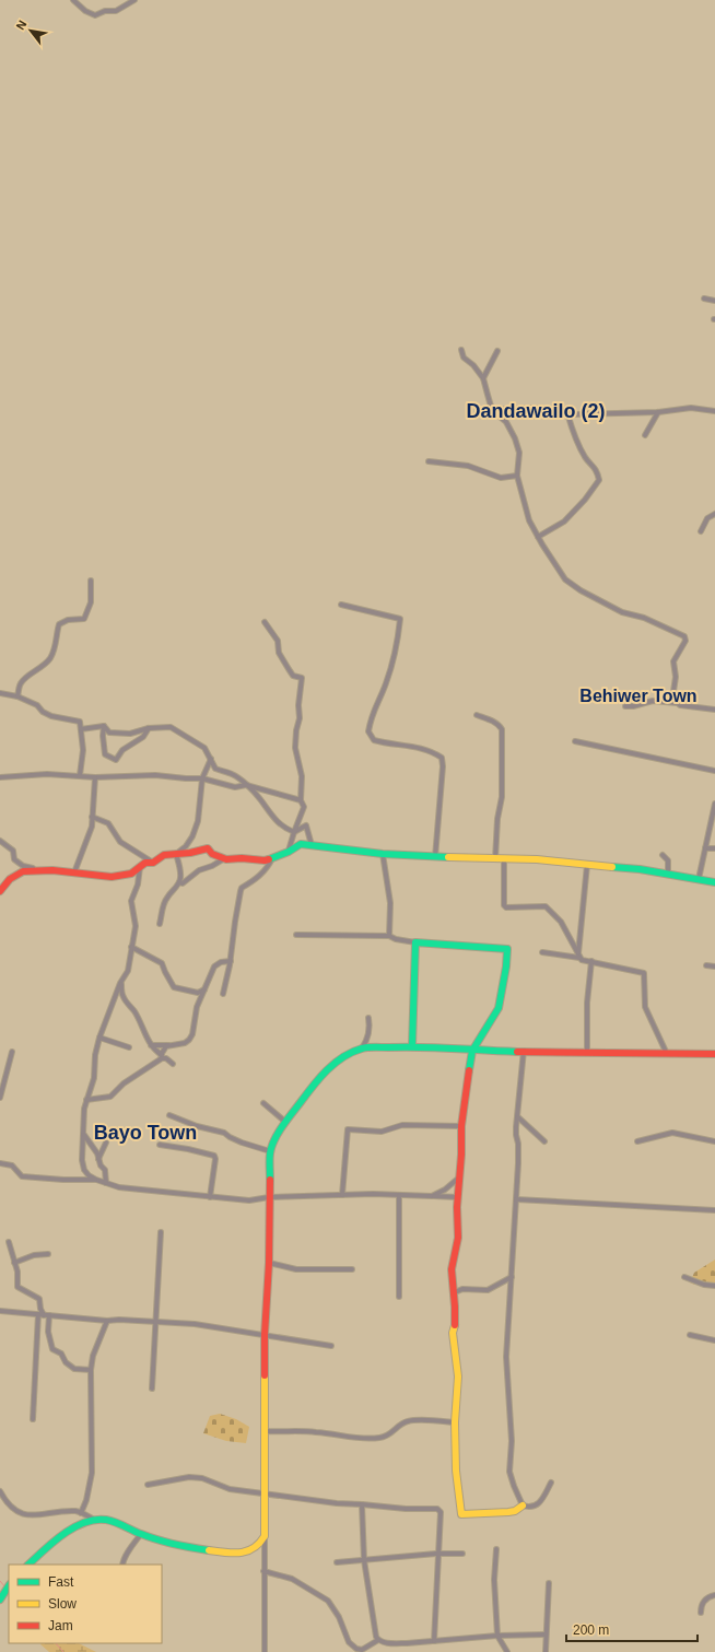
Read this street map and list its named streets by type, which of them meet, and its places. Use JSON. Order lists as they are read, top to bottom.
{
  "districts": ["Dandawailo (2)", "Behiwer Town", "Bayo Town"],
  "legend": ["Fast", "Slow", "Jam"],
  "scale_bar": "200 m",
  "north": "top left"
}
